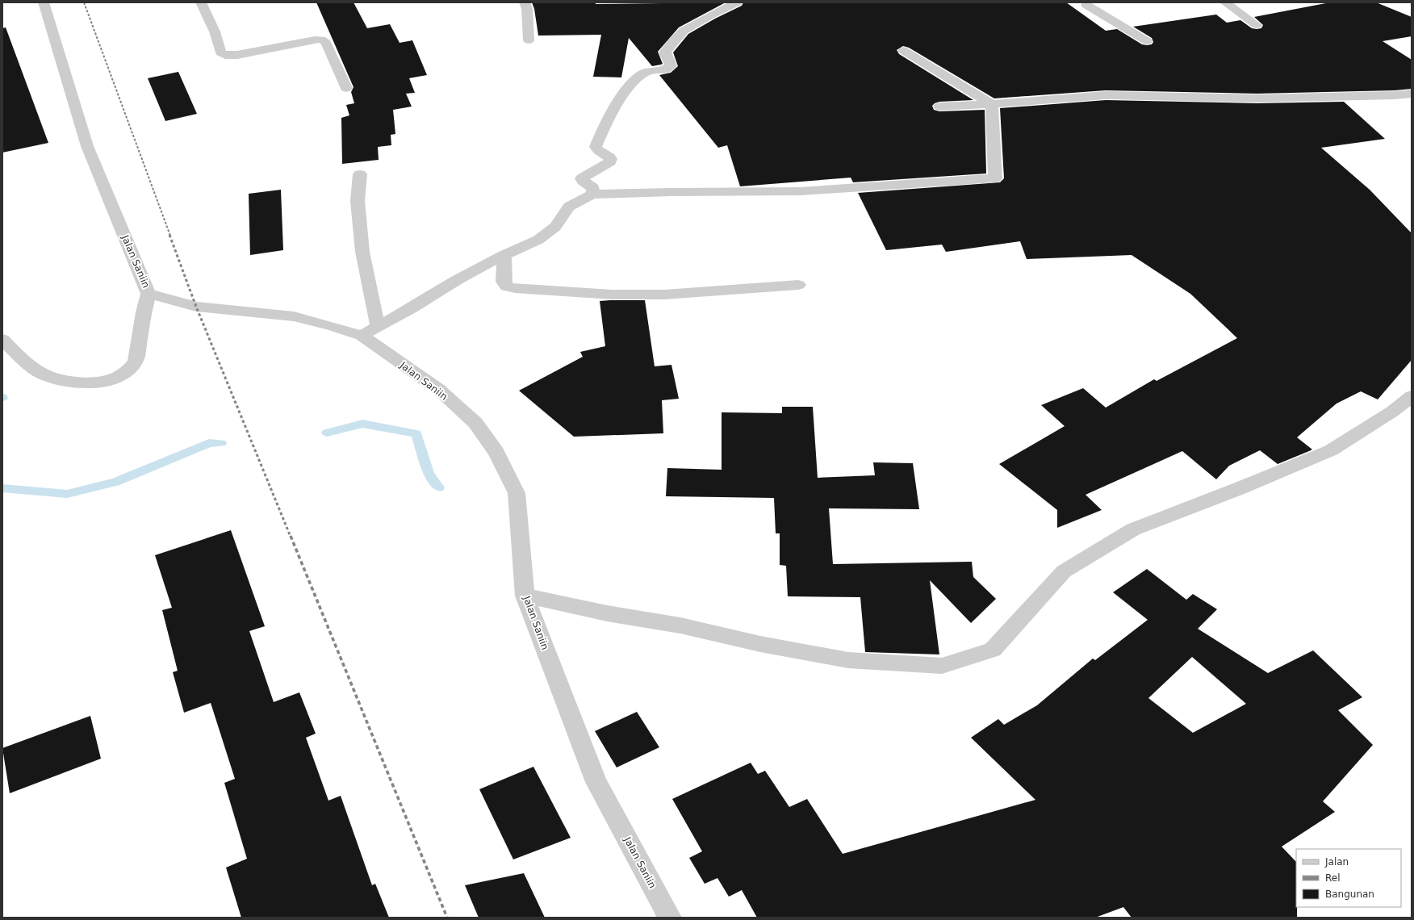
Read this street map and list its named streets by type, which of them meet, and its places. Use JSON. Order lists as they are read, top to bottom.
{
  "streets": {
    "street": ["Jalan Saniin"]
  },
  "legend": ["Jalan", "Rel", "Bangunan"]
}
